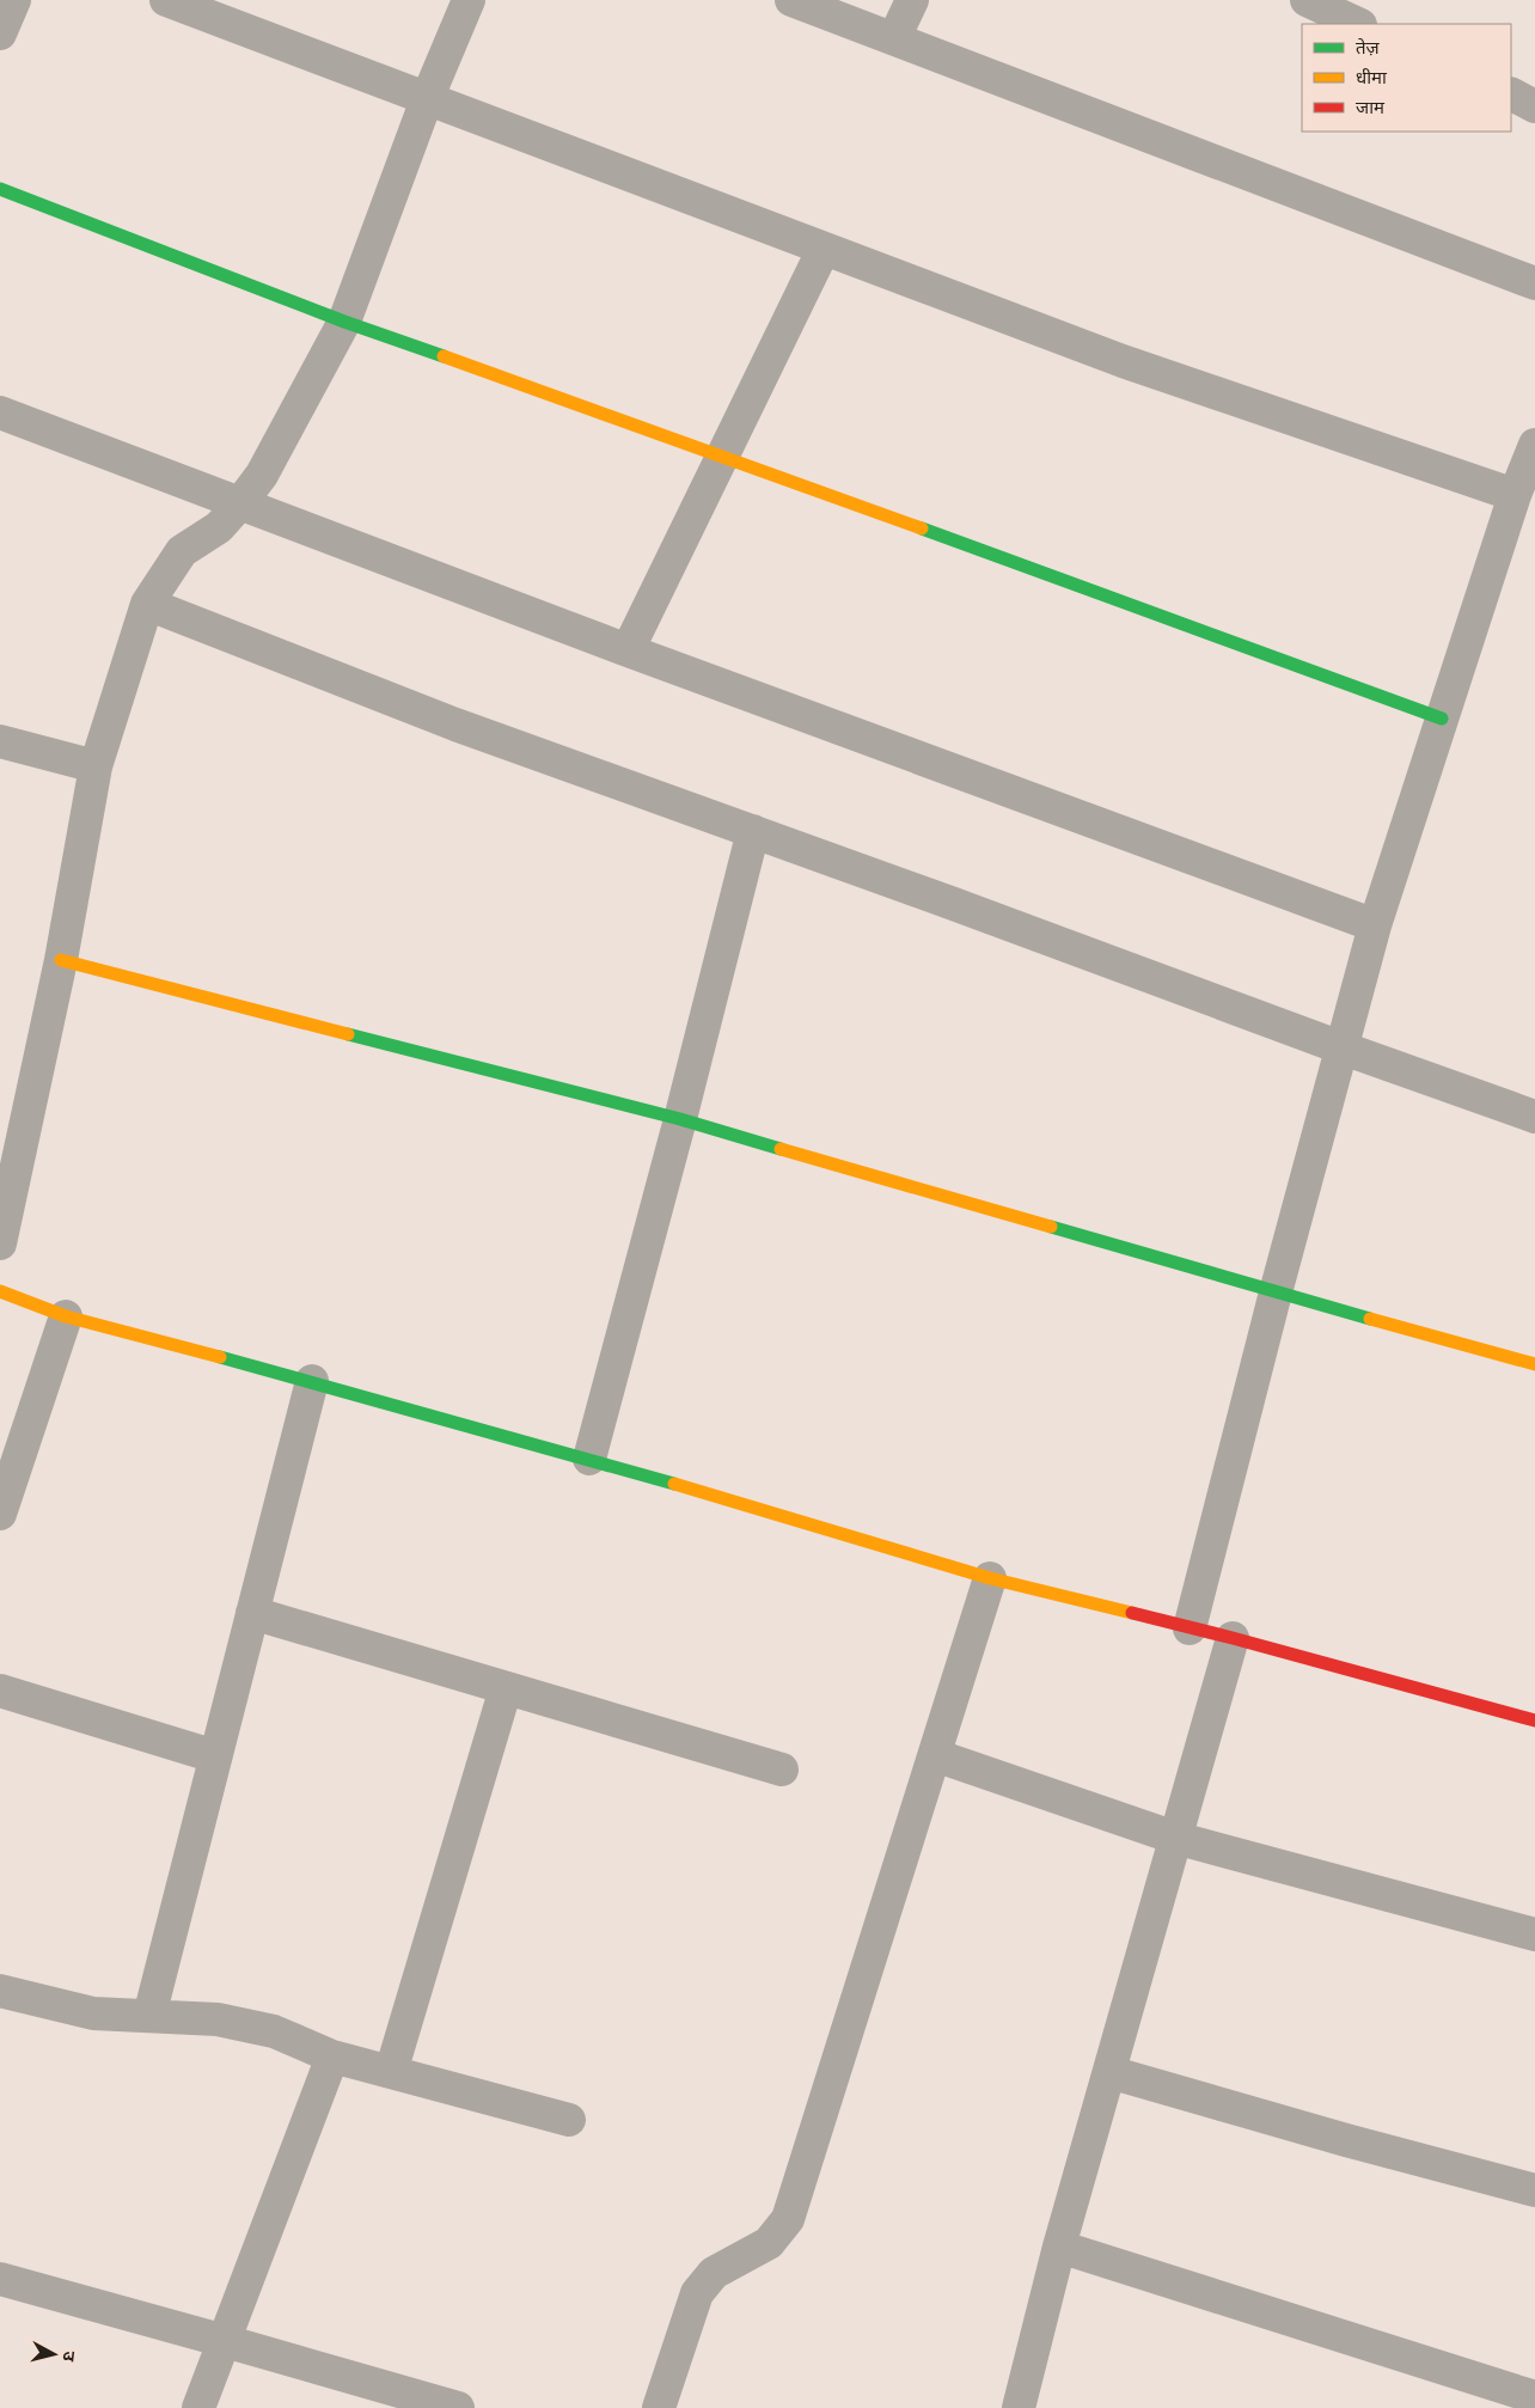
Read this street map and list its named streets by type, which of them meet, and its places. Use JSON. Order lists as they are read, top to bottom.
{
  "legend": ["तेज़", "धीमा", "जाम"],
  "north": "right"
}
